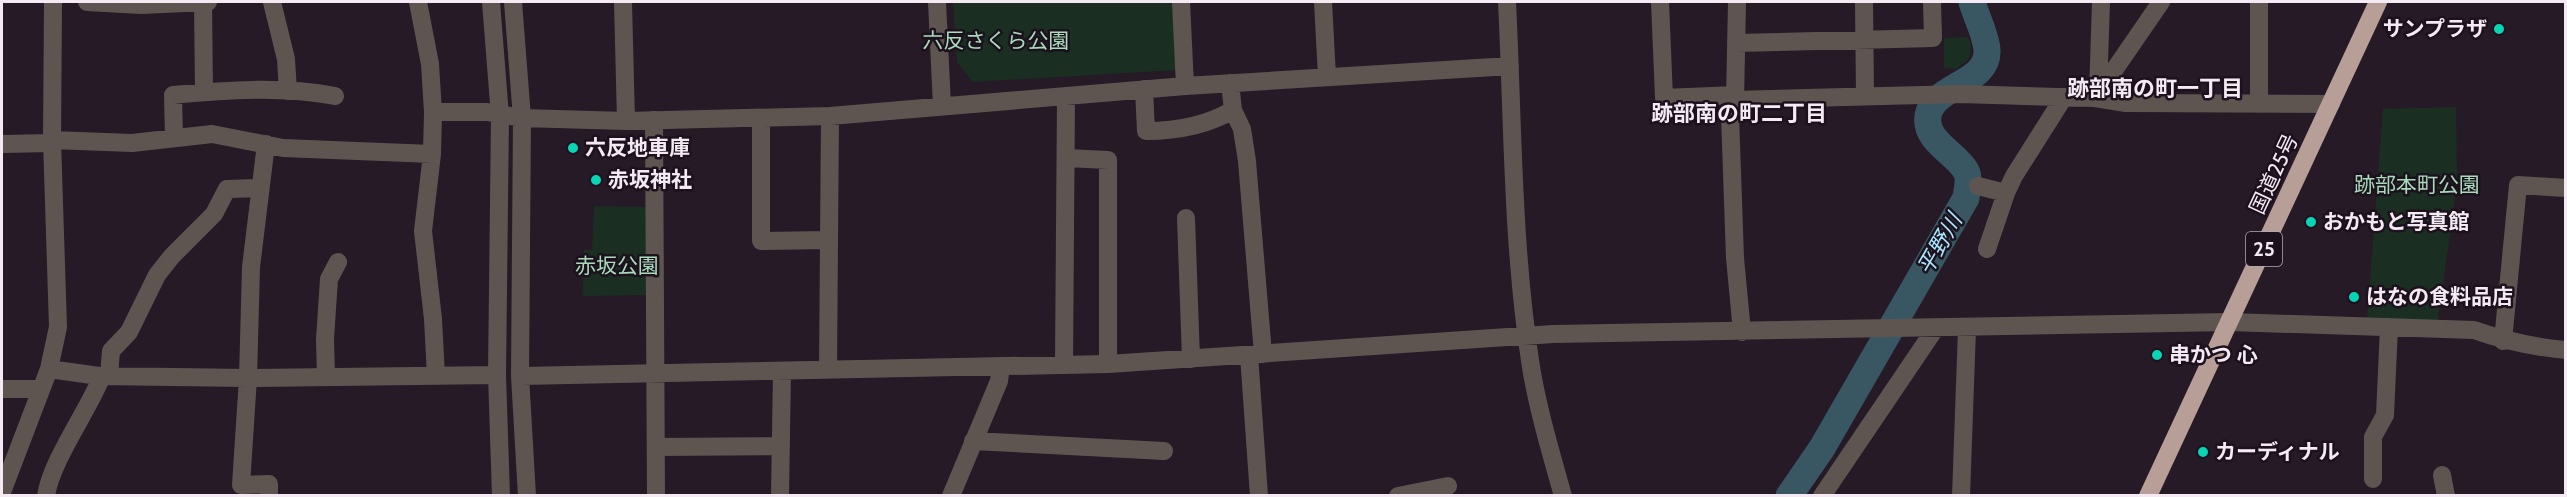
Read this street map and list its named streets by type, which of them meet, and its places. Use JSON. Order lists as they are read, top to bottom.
{
  "streets": {
    "highway": ["国道25号", "25"]
  },
  "districts": ["跡部南の町一丁目", "跡部南の町二丁目"],
  "water": ["平野川"],
  "parks": ["六反さくら公園", "跡部本町公園", "赤坂公園"],
  "places": [
    "サンプラザ",
    "六反地車庫",
    "赤坂神社",
    "おかもと写真館",
    "はなの食料品店",
    "串かつ 心",
    "カーディナル"
  ]
}
